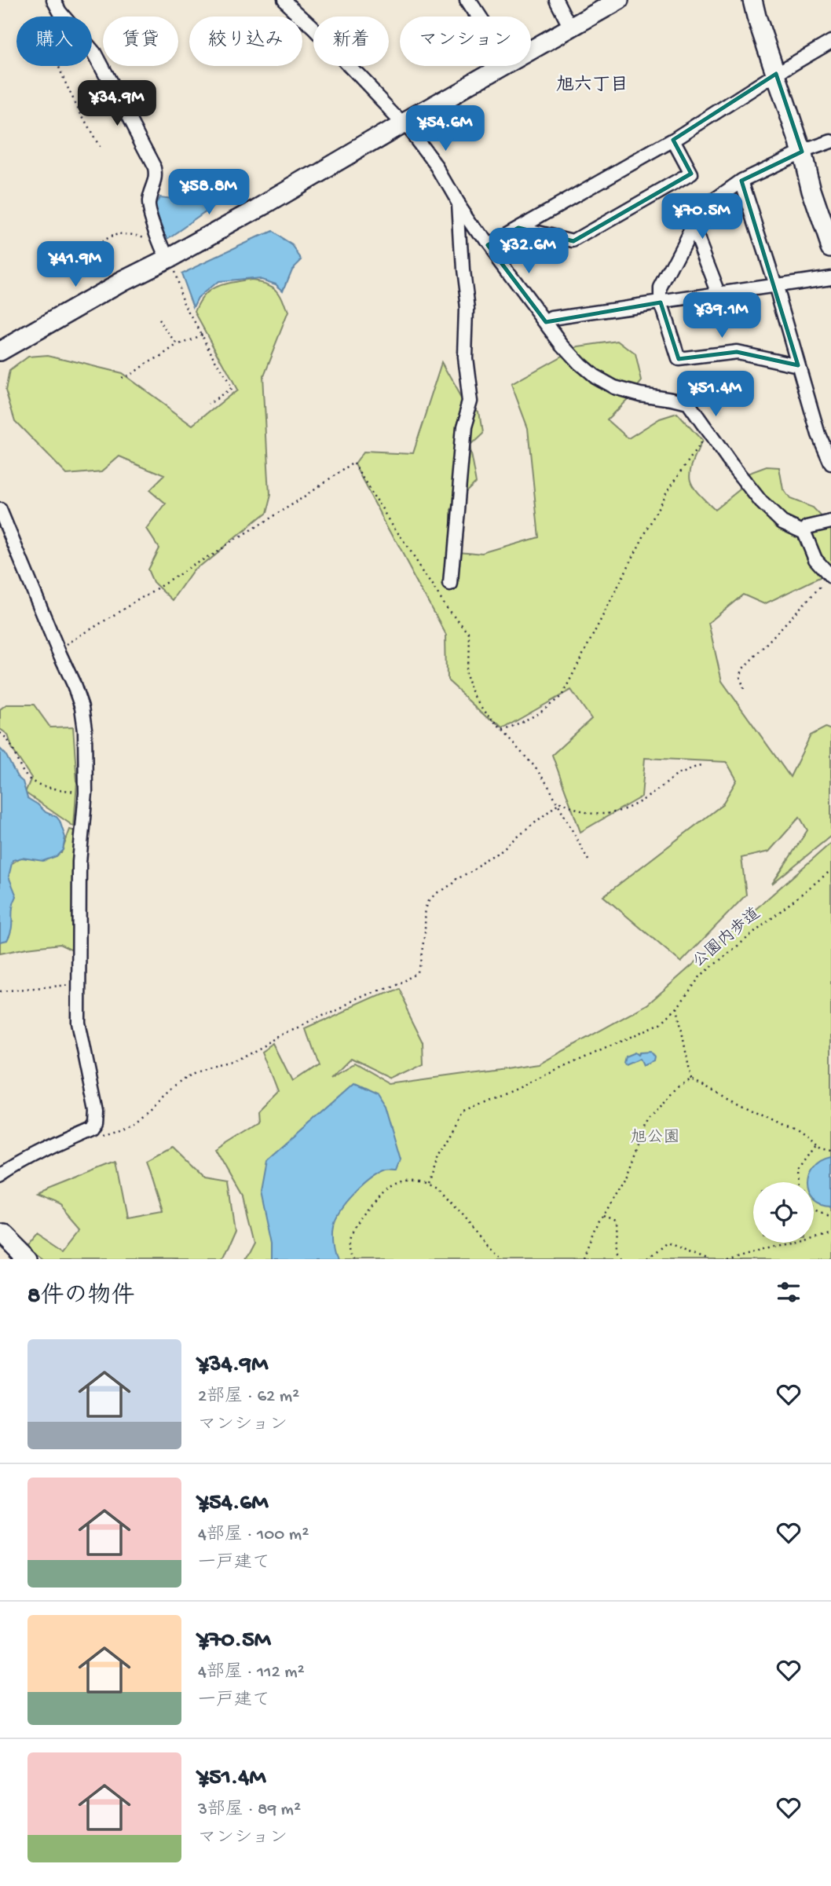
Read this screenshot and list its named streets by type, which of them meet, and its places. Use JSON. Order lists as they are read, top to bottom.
{
  "streets": {
    "path": ["公園内歩道"]
  },
  "districts": ["旭六丁目"],
  "parks": ["旭公園"],
  "page": {
    "chip": [
      "購入",
      "賃貸",
      "絞り込み",
      "新着",
      "マンション"
    ],
    "price": [
      "¥34.9M",
      "¥54.6M",
      "¥58.8M",
      "¥70.5M",
      "¥32.6M",
      "¥41.9M",
      "¥39.1M",
      "¥51.4M"
    ],
    "heading": "8件の物件",
    "list": [
      {
        "name": "¥34.9M",
        "note": "2部屋 · 62 m² · マンション"
      },
      {
        "name": "¥54.6M",
        "note": "4部屋 · 100 m² · 一戸建て"
      },
      {
        "name": "¥70.5M",
        "note": "4部屋 · 112 m² · 一戸建て"
      },
      {
        "name": "¥51.4M",
        "note": "3部屋 · 89 m² · マンション"
      }
    ]
  }
}
